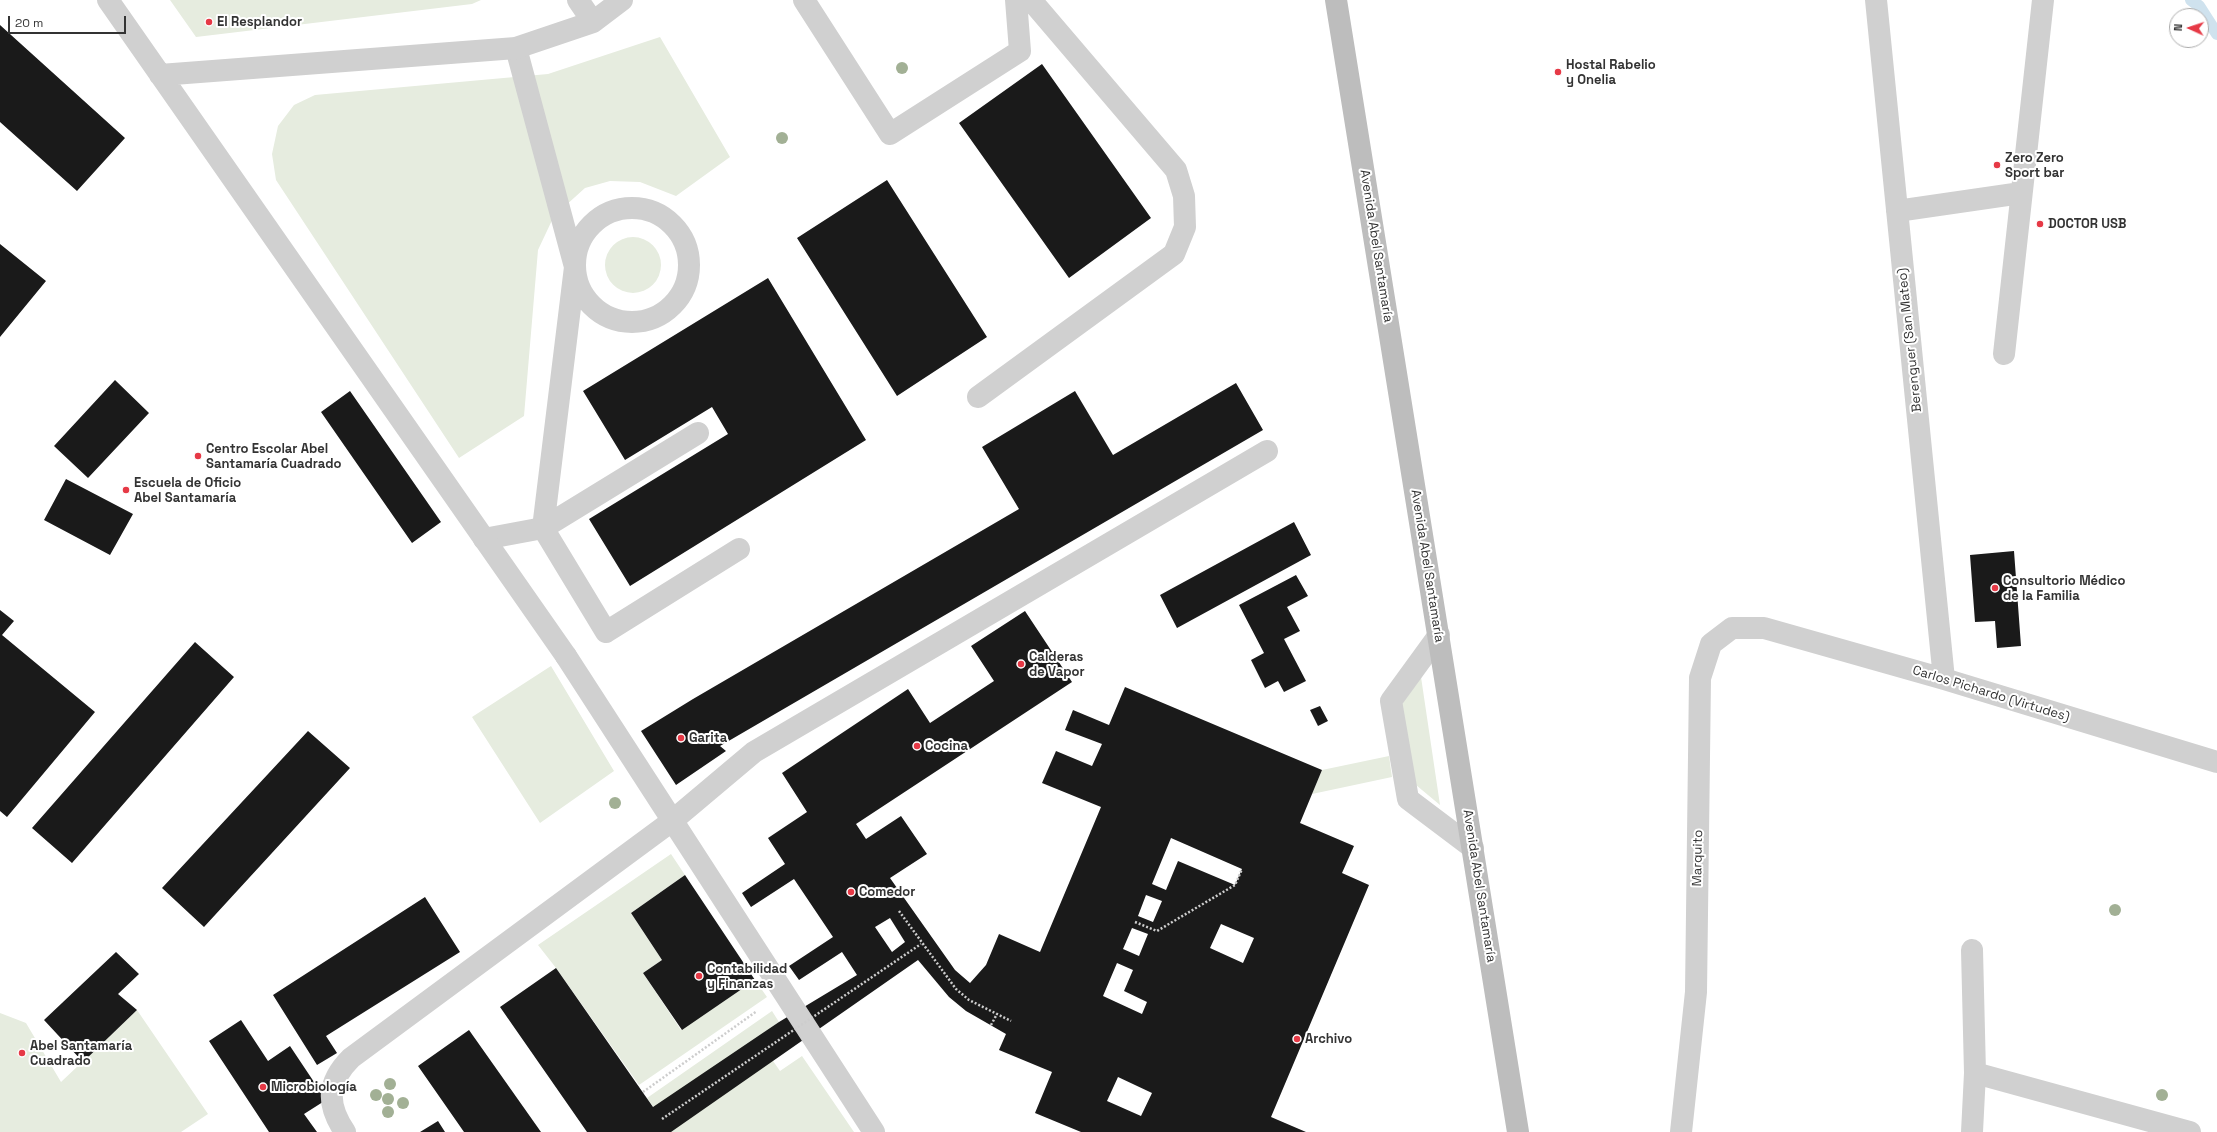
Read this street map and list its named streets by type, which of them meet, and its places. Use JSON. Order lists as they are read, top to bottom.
{
  "streets": {
    "main road": ["Avenida Abel Santamaría"],
    "street": ["Berenguer (San Mateo)", "Carlos Pichardo (Virtudes)", "Marquito"]
  },
  "crossings": [
    ["Berenguer (San Mateo)", "Carlos Pichardo (Virtudes)"],
    ["Carlos Pichardo (Virtudes)", "Marquito"]
  ],
  "places": [
    "El Resplandor",
    "Hostal Rabelio y Onelia",
    "Zero Zero Sport bar",
    "DOCTOR USB",
    "Centro Escolar Abel Santamaría Cuadrado",
    "Escuela de Oficio Abel Santamaría",
    "Consultorio Médico de la Familia",
    "Calderas de Vapor",
    "Garita",
    "Cocina",
    "Comedor",
    "Contabilidad y Finanzas",
    "Archivo",
    "Abel Santamaría Cuadrado",
    "Microbiología"
  ],
  "scale_bar": "20 m",
  "north": "left"
}
